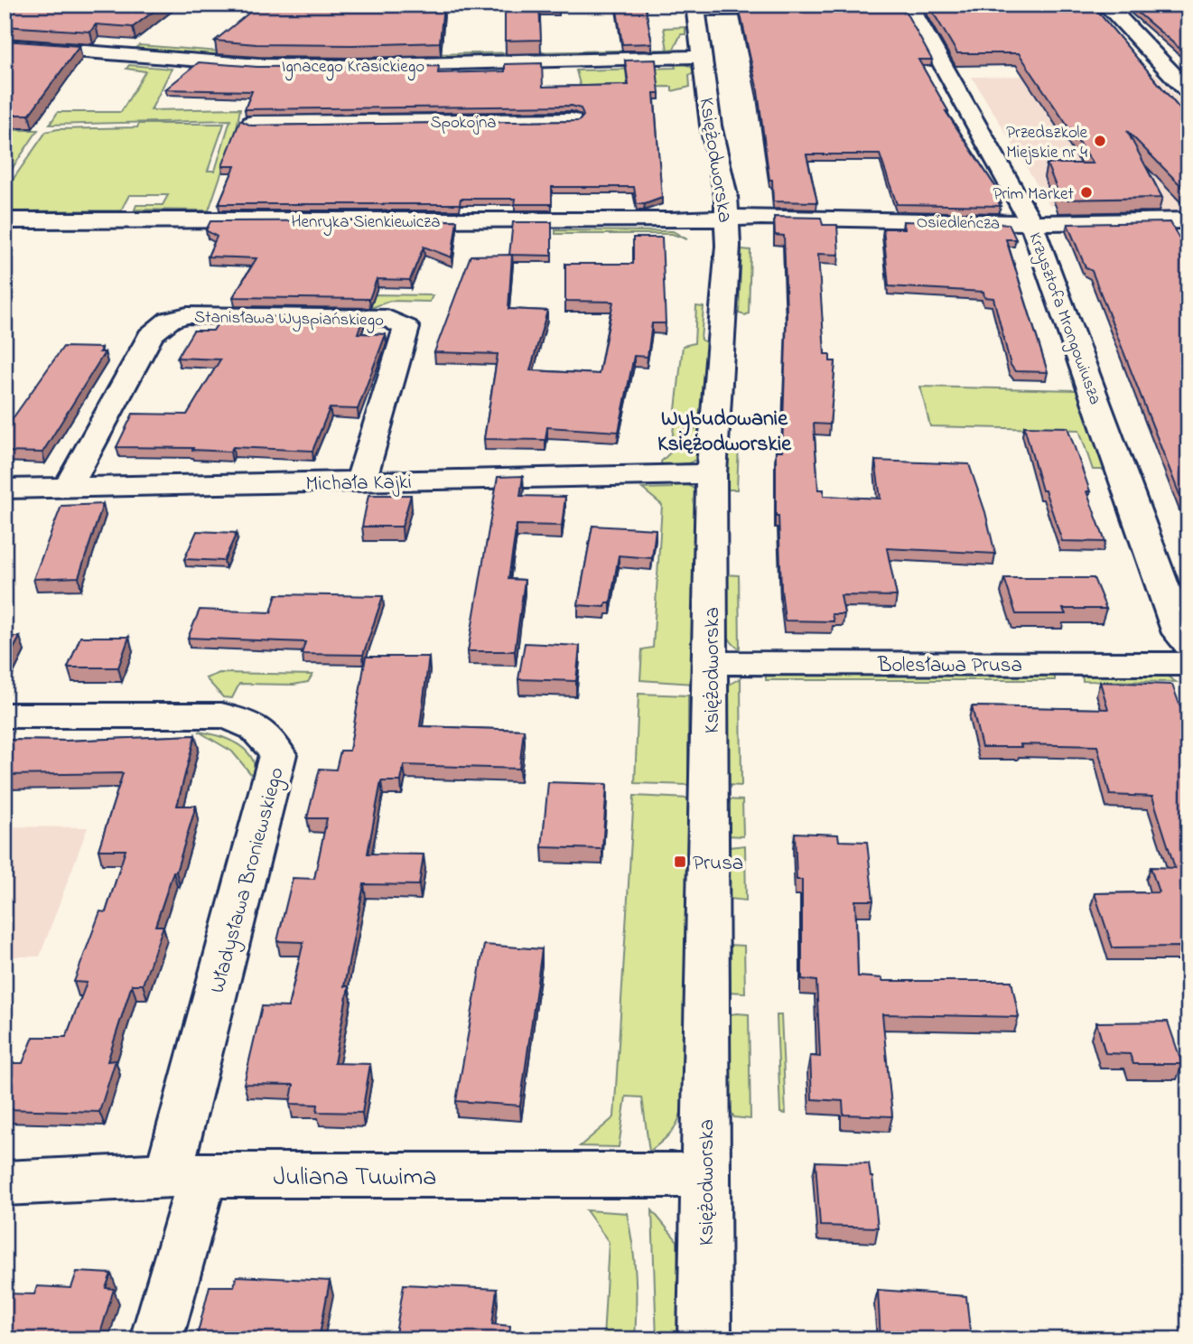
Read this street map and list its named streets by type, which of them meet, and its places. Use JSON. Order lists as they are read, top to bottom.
{
  "streets": {
    "street": [
      "Ignacego Krasickiego",
      "Spokojna",
      "Księżodworska",
      "Henryka Sienkiewicza",
      "Osiedleńcza",
      "Stanisława Wyspiańskiego",
      "Krzysztofa Mrongowiusza",
      "Michała Kajki",
      "Bolesława Prusa",
      "Władysława Broniewskiego",
      "Juliana Tuwima"
    ]
  },
  "crossings": [
    ["Ignacego Krasickiego", "Księżodworska"],
    ["Księżodworska", "Henryka Sienkiewicza"],
    ["Księżodworska", "Osiedleńcza"],
    ["Księżodworska", "Michała Kajki"],
    ["Księżodworska", "Bolesława Prusa"],
    ["Księżodworska", "Juliana Tuwima"],
    ["Henryka Sienkiewicza", "Osiedleńcza"],
    ["Osiedleńcza", "Krzysztofa Mrongowiusza"],
    ["Stanisława Wyspiańskiego", "Michała Kajki"],
    ["Władysława Broniewskiego", "Juliana Tuwima"]
  ],
  "districts": ["Wybudowanie Księżodworskie"],
  "places": {
    "other": ["Przedszkole Miejskie nr 4", "Prim Market"],
    "transit": ["Prusa"]
  }
}
